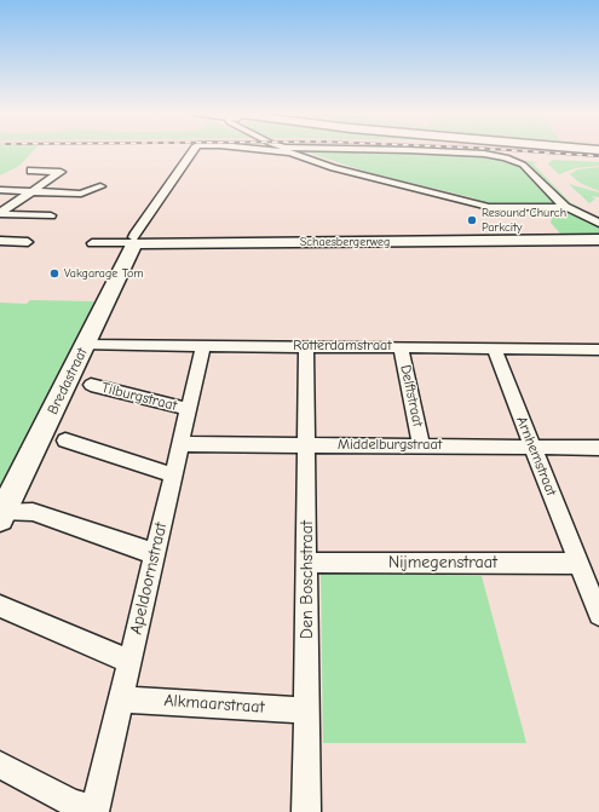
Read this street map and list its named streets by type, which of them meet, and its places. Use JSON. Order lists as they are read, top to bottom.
{
  "streets": {
    "street": [
      "Schaesbergerweg",
      "Rotterdamstraat",
      "Bredastraat",
      "Delftstraat",
      "Tilburgstraat",
      "Middelburgstraat",
      "Arnhemstraat",
      "Nijmegenstraat",
      "Apeldoornstraat",
      "Den Boschstraat",
      "Alkmaarstraat"
    ]
  },
  "crossings": [
    ["Schaesbergerweg", "Bredastraat"],
    ["Rotterdamstraat", "Bredastraat"],
    ["Rotterdamstraat", "Delftstraat"],
    ["Rotterdamstraat", "Arnhemstraat"],
    ["Rotterdamstraat", "Apeldoornstraat"],
    ["Rotterdamstraat", "Den Boschstraat"],
    ["Delftstraat", "Middelburgstraat"],
    ["Tilburgstraat", "Apeldoornstraat"],
    ["Middelburgstraat", "Arnhemstraat"],
    ["Middelburgstraat", "Apeldoornstraat"],
    ["Middelburgstraat", "Den Boschstraat"],
    ["Arnhemstraat", "Nijmegenstraat"],
    ["Nijmegenstraat", "Den Boschstraat"],
    ["Apeldoornstraat", "Alkmaarstraat"],
    ["Den Boschstraat", "Alkmaarstraat"]
  ],
  "places": ["Resound Church Parkcity", "Vakgarage Tom"]
}
